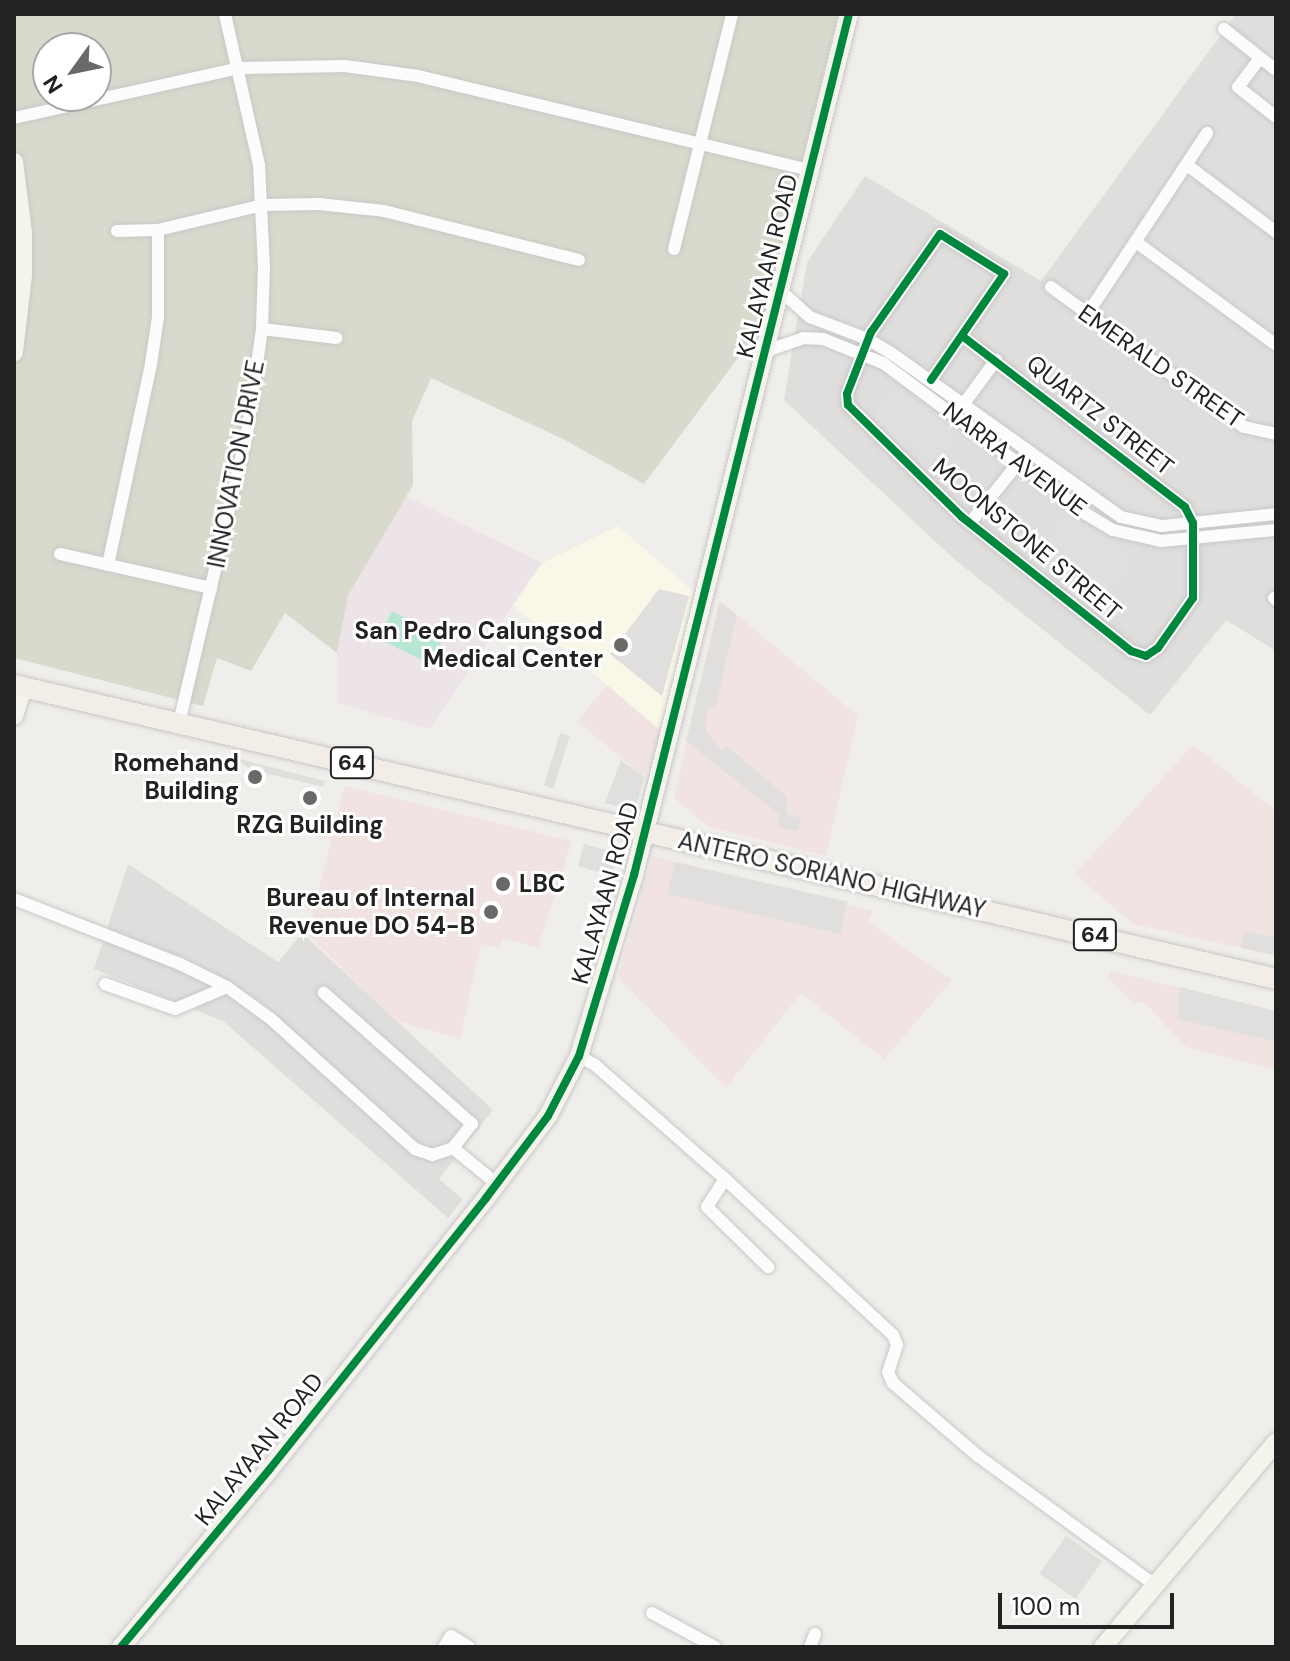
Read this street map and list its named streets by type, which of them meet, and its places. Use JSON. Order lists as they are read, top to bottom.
{
  "streets": {
    "main road": ["64", "ANTERO SORIANO HIGHWAY"],
    "street": [
      "KALAYAAN ROAD",
      "EMERALD STREET",
      "QUARTZ STREET",
      "NARRA AVENUE",
      "INNOVATION DRIVE",
      "MOONSTONE STREET"
    ]
  },
  "crossings": [
    ["KALAYAAN ROAD", "NARRA AVENUE"],
    ["KALAYAAN ROAD", "ANTERO SORIANO HIGHWAY"],
    ["QUARTZ STREET", "NARRA AVENUE"],
    ["QUARTZ STREET", "MOONSTONE STREET"],
    ["NARRA AVENUE", "MOONSTONE STREET"],
    ["INNOVATION DRIVE", "ANTERO SORIANO HIGHWAY"]
  ],
  "places": [
    "San Pedro Calungsod Medical Center",
    "Romehand Building",
    "RZG Building",
    "LBC",
    "Bureau of Internal Revenue DO 54-B"
  ],
  "scale_bar": "100 m",
  "north": "bottom left"
}
